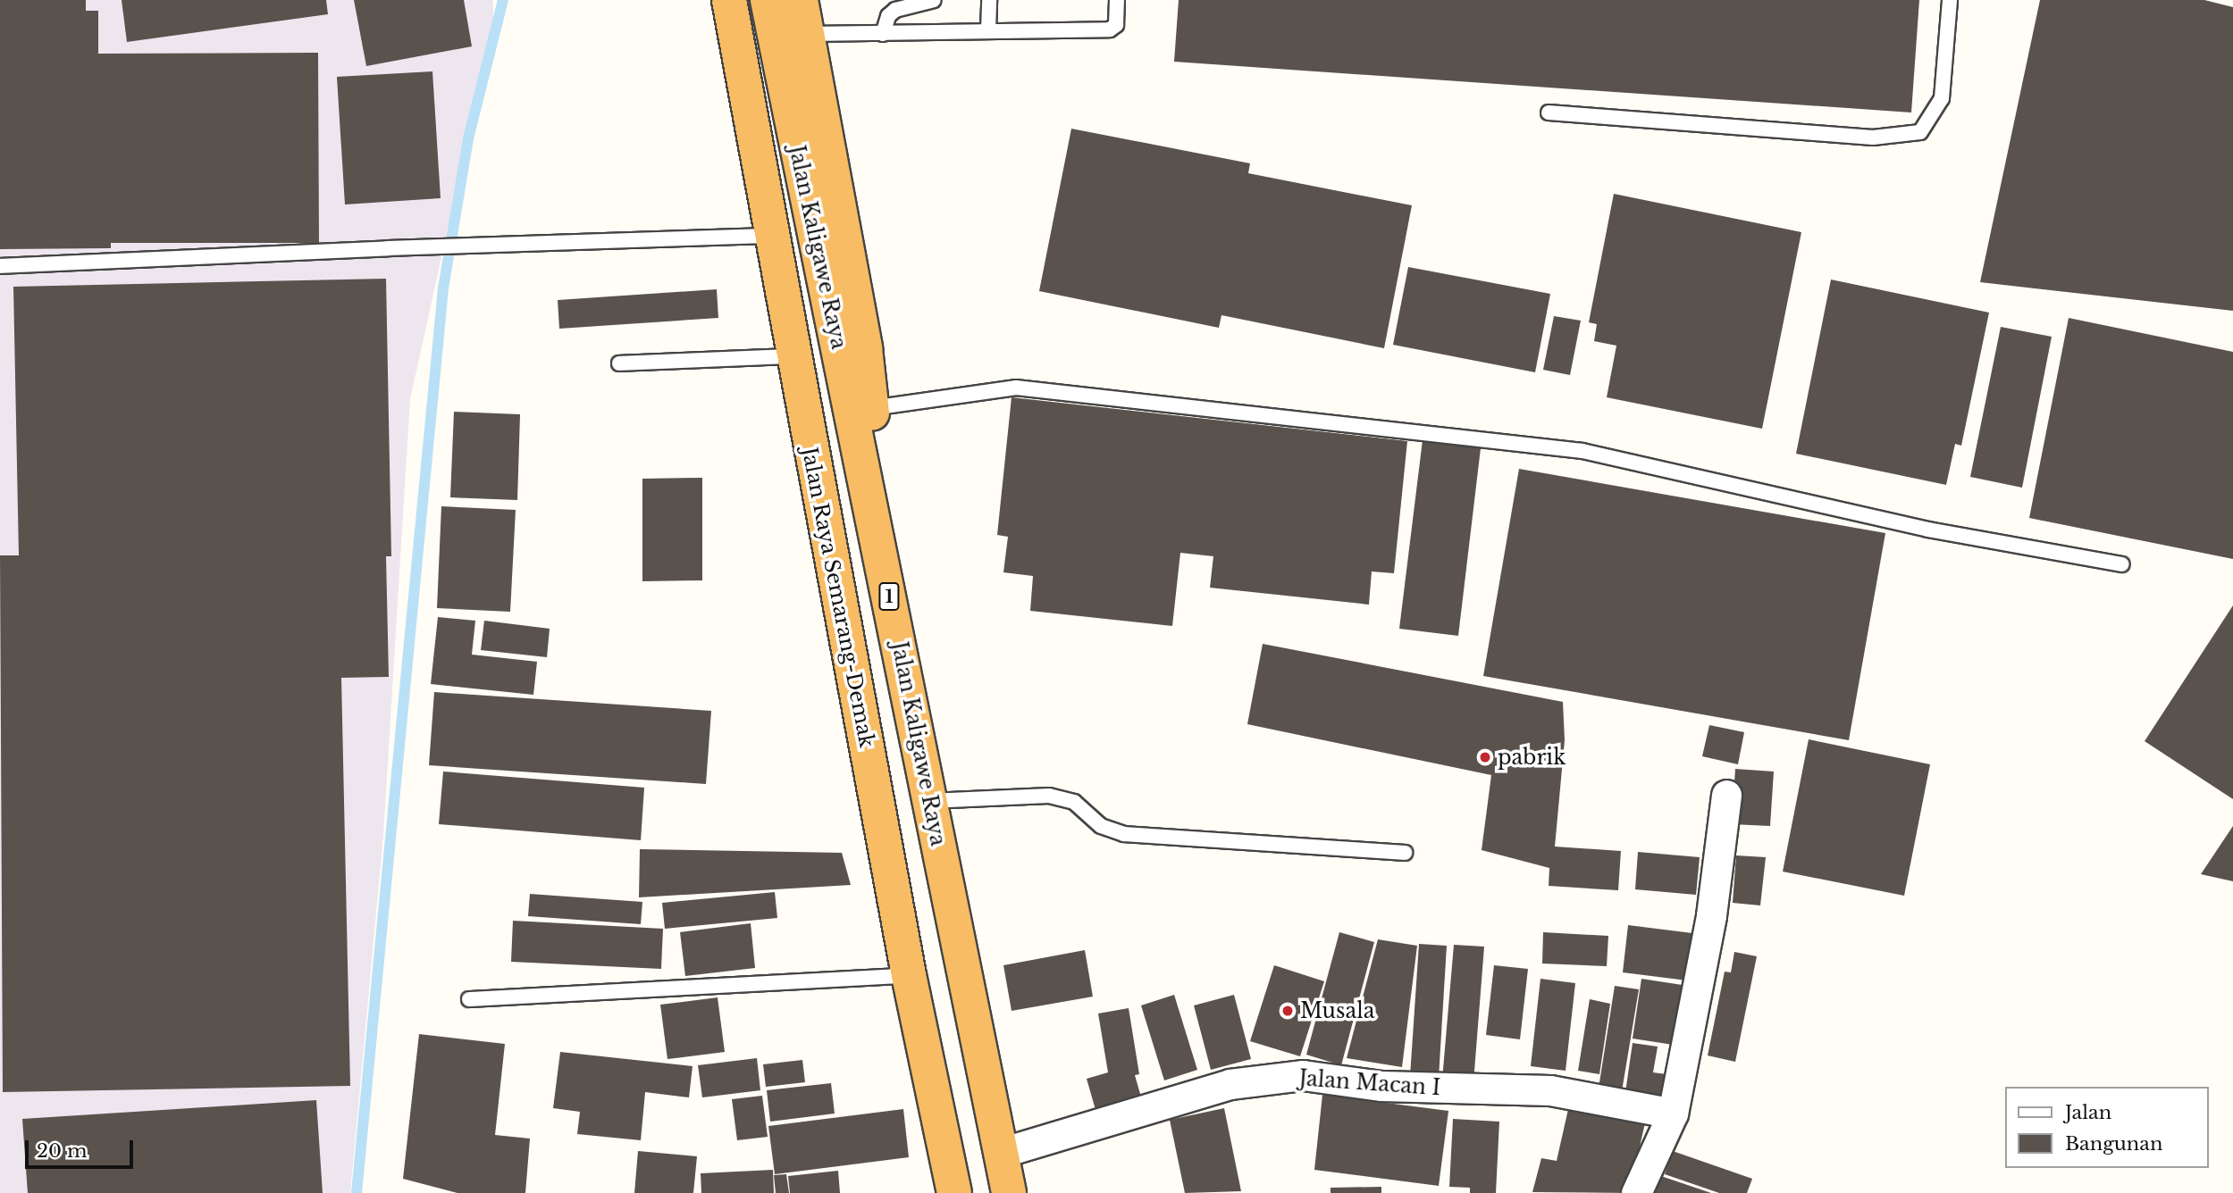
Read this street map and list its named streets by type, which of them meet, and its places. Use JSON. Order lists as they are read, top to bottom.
{
  "streets": {
    "highway": ["Jalan Kaligawe Raya", "1", "Jalan Raya Semarang-Demak"],
    "street": ["Jalan Macan I"]
  },
  "crossings": [
    ["Jalan Kaligawe Raya", "Jalan Macan I"]
  ],
  "places": ["pabrik", "Musala"],
  "legend": ["Jalan", "Bangunan"],
  "scale_bar": "20 m"
}
